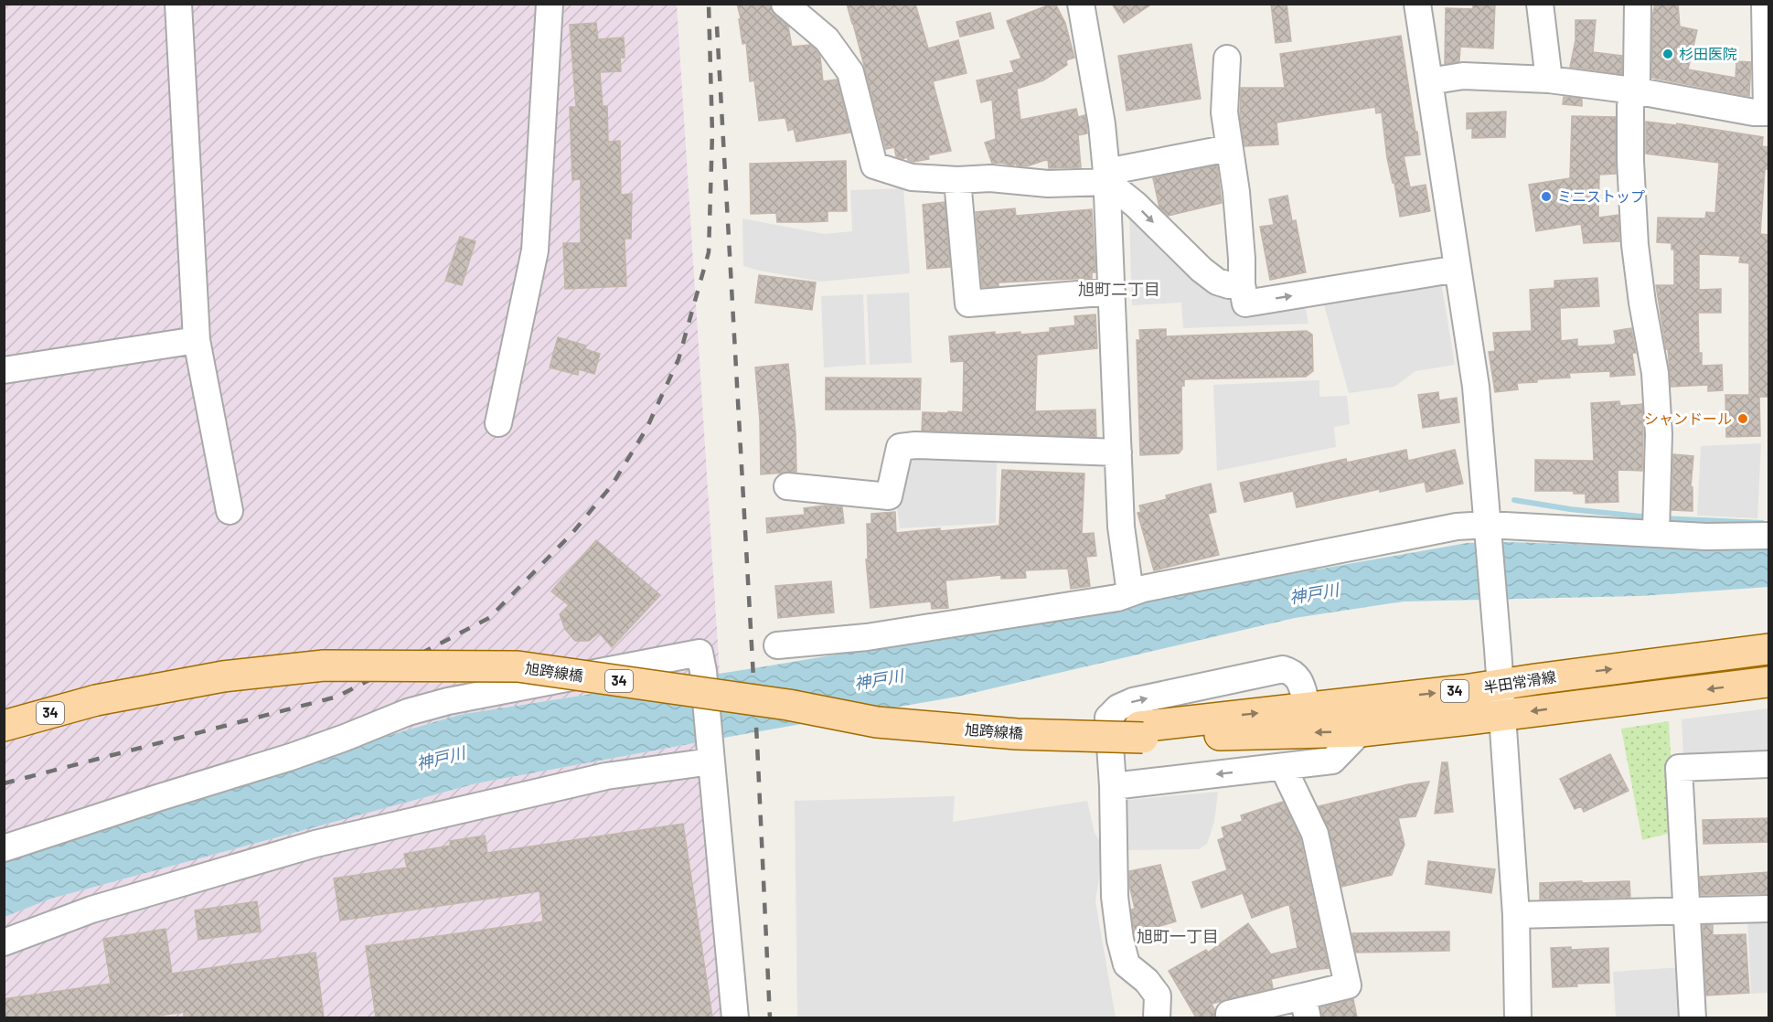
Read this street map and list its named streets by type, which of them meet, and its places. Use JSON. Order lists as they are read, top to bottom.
{
  "streets": {
    "main road": ["旭跨線橋", "34", "半田常滑線"]
  },
  "crossings": [
    ["旭跨線橋", "34"],
    ["旭跨線橋", "半田常滑線"]
  ],
  "districts": ["旭町二丁目", "旭町一丁目"],
  "water": ["神戸川"],
  "places": ["杉田医院", "ミニストップ", "シャンドール"]
}
